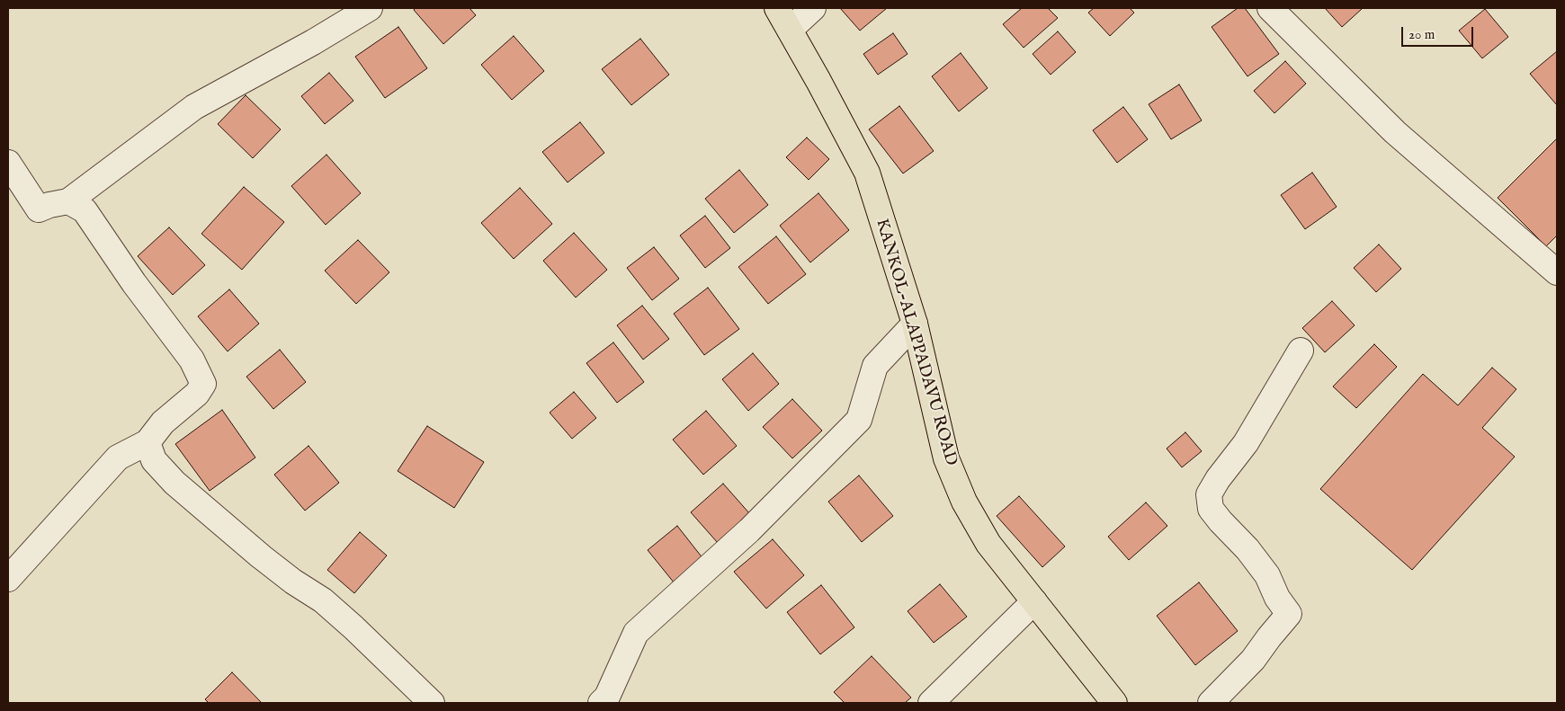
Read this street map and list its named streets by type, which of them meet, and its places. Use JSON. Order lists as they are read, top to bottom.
{
  "streets": {
    "main road": ["KANKOL-ALAPPADAVU ROAD"]
  },
  "scale_bar": "20 m"
}
